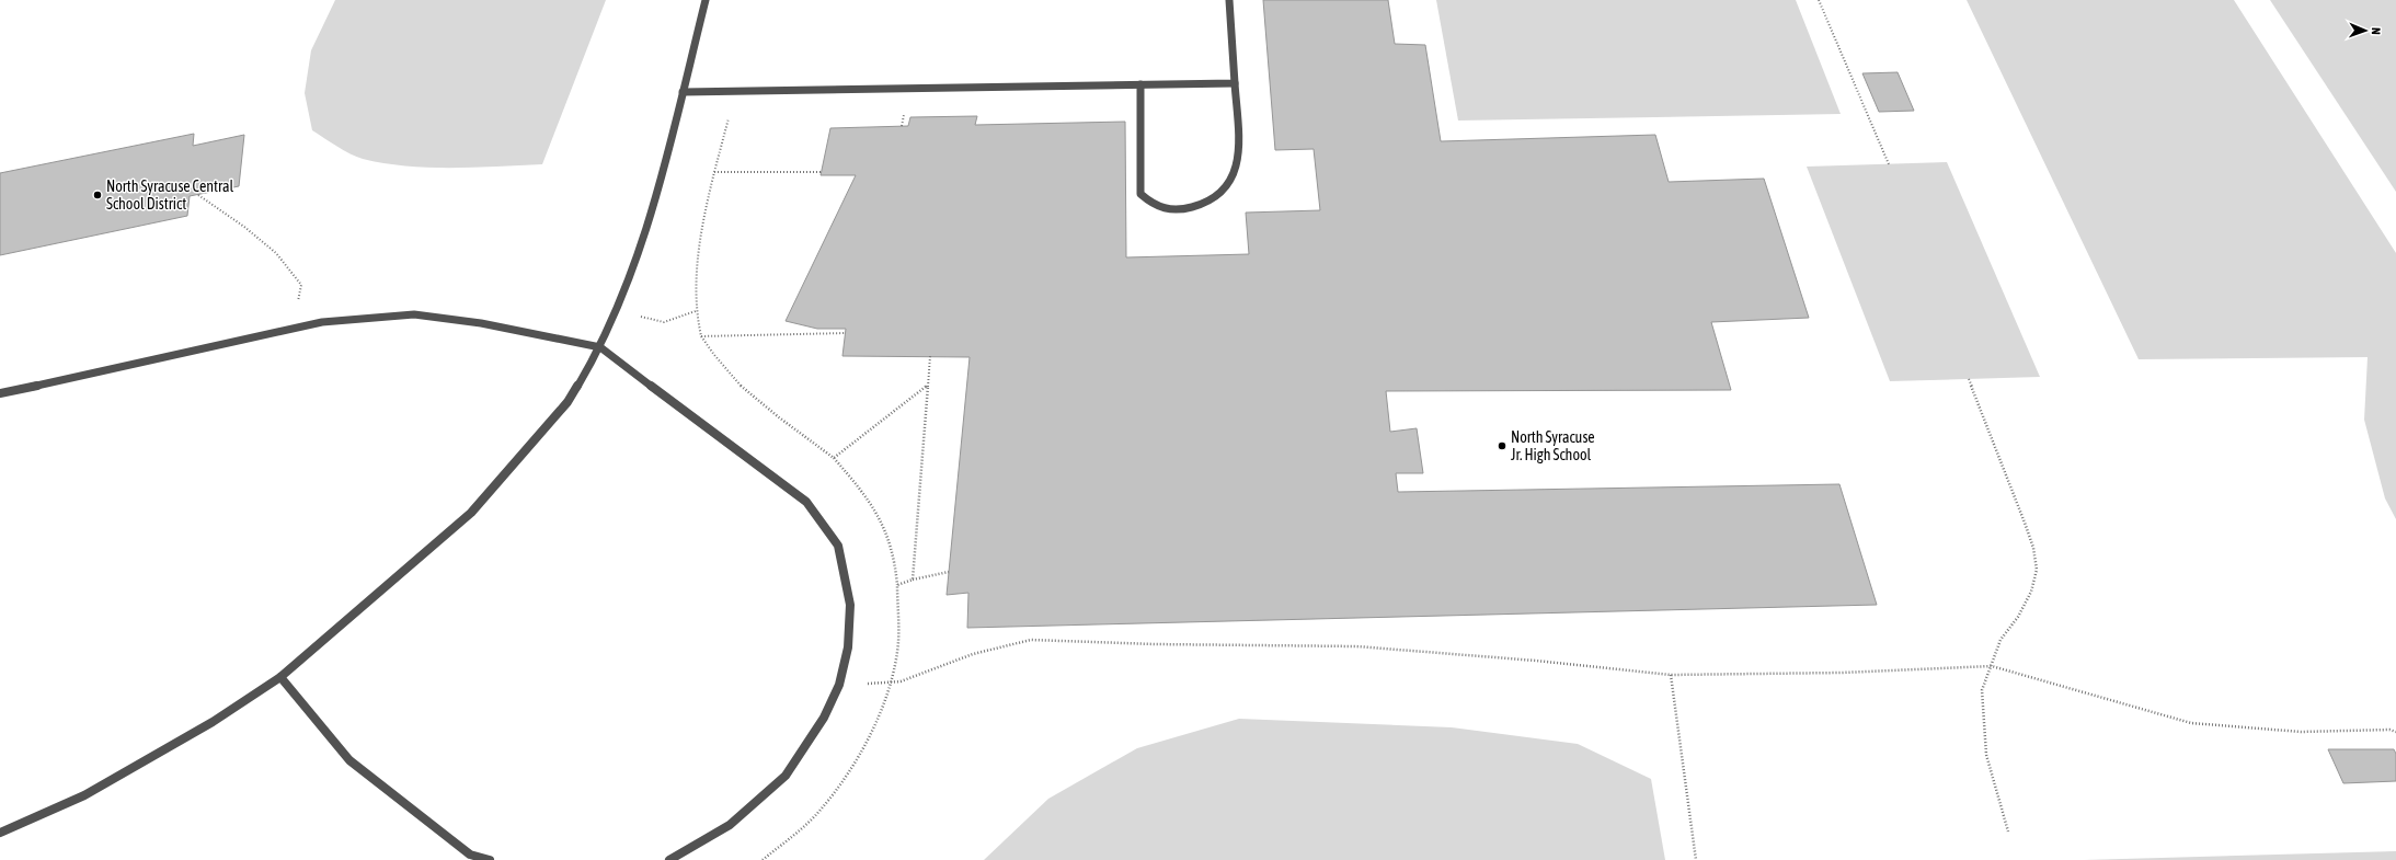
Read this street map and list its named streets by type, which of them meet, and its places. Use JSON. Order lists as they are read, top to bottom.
{
  "places": ["North Syracuse Central School District", "North Syracuse Jr. High School"],
  "north": "right"
}
